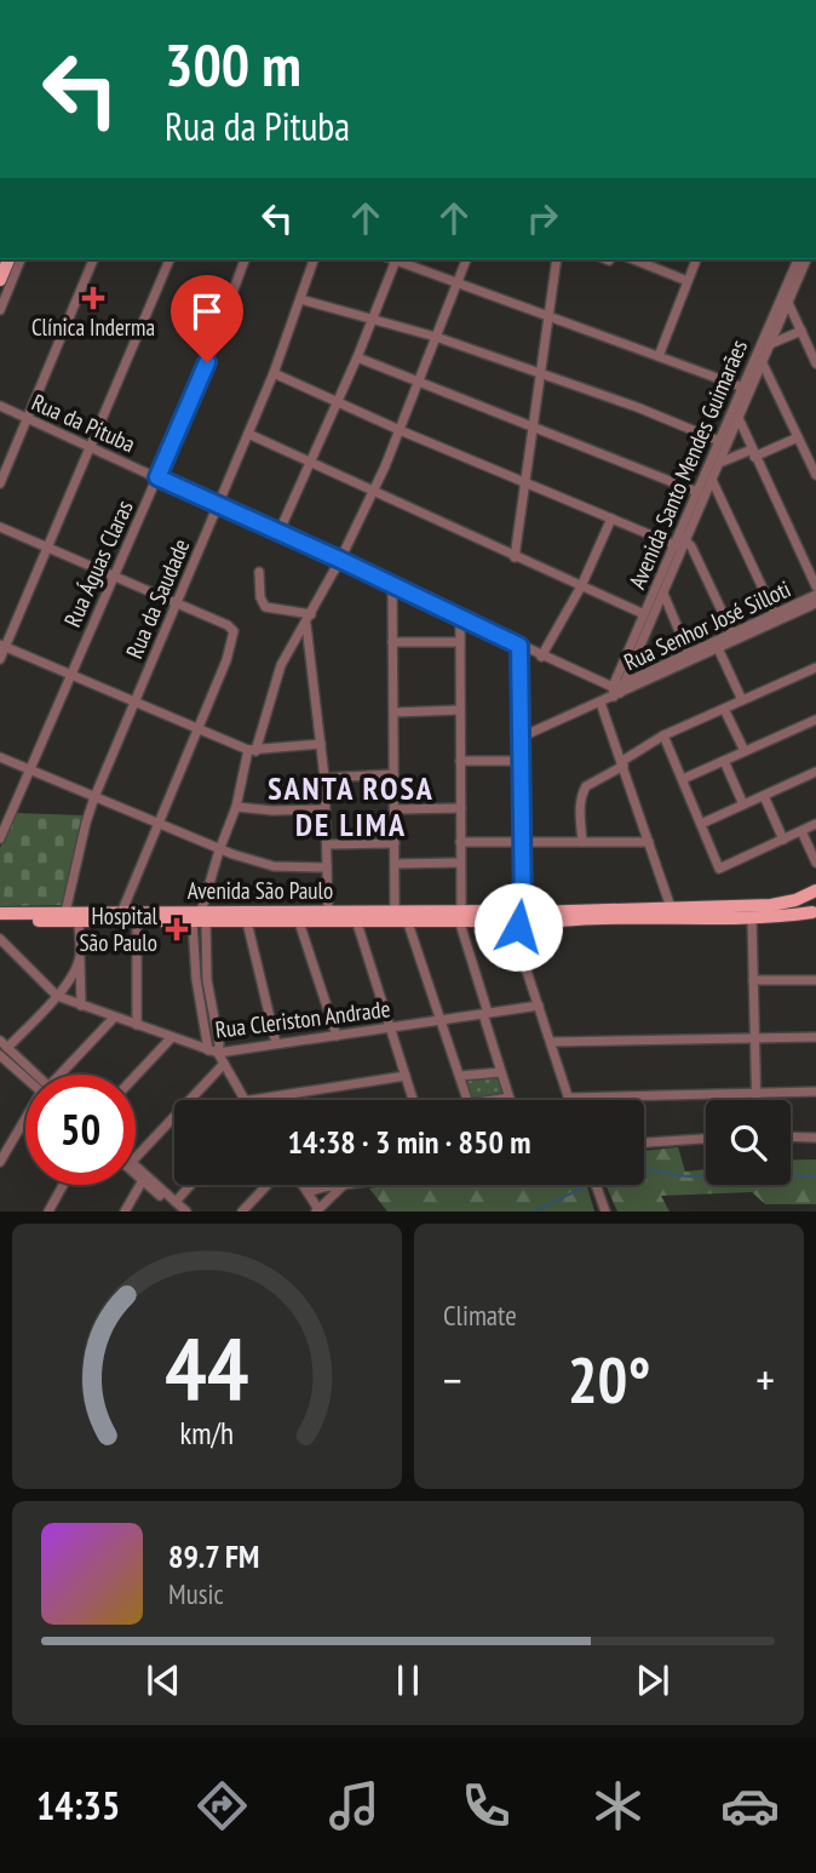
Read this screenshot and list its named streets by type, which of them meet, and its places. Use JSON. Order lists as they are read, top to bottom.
{
  "streets": {
    "main road": ["Avenida São Paulo"],
    "street": [
      "Rua da Pituba",
      "Avenida Santo Mendes Guimarães",
      "Rua Águas Claras",
      "Rua da Saudade",
      "Rua Senhor José Silloti",
      "Rua Cleriston Andrade"
    ]
  },
  "crossings": [
    ["Rua da Pituba", "Avenida Santo Mendes Guimarães"],
    ["Rua da Pituba", "Rua Águas Claras"],
    ["Rua da Pituba", "Rua da Saudade"],
    ["Rua da Pituba", "Rua Senhor José Silloti"],
    ["Avenida Santo Mendes Guimarães", "Rua Senhor José Silloti"],
    ["Rua da Saudade", "Avenida São Paulo"]
  ],
  "districts": ["SANTA ROSA DE LIMA"],
  "places": {
    "health": ["Clínica Inderma", "Hospital São Paulo"]
  },
  "page": {
    "turn": ["300 m", "Rua da Pituba"],
    "limit": "50",
    "trip": "14:38 · 3 min · 850 m",
    "tile": "Climate",
    "heat": ["−", "20°", "+"],
    "song": ["89.7 FM", "Music"],
    "tabs": "14:35",
    "gauge": ["44", "km/h"]
  }
}
